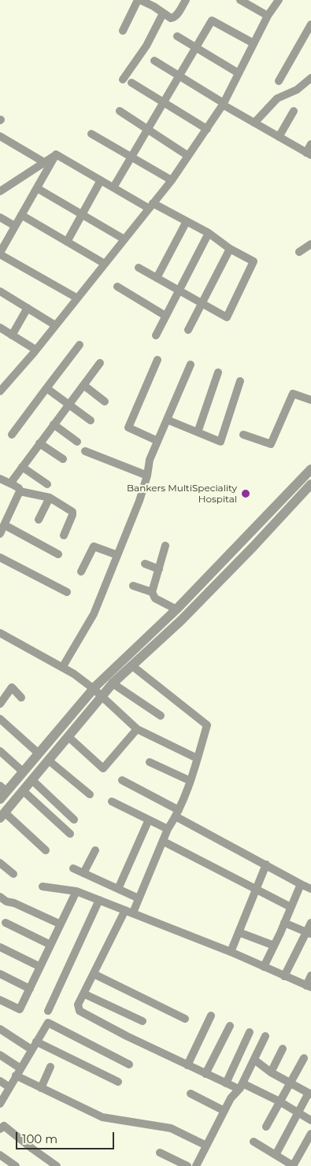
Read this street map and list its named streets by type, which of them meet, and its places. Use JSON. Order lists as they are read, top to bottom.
{
  "places": ["Bankers MultiSpeciality Hospital"],
  "scale_bar": "100 m"
}
